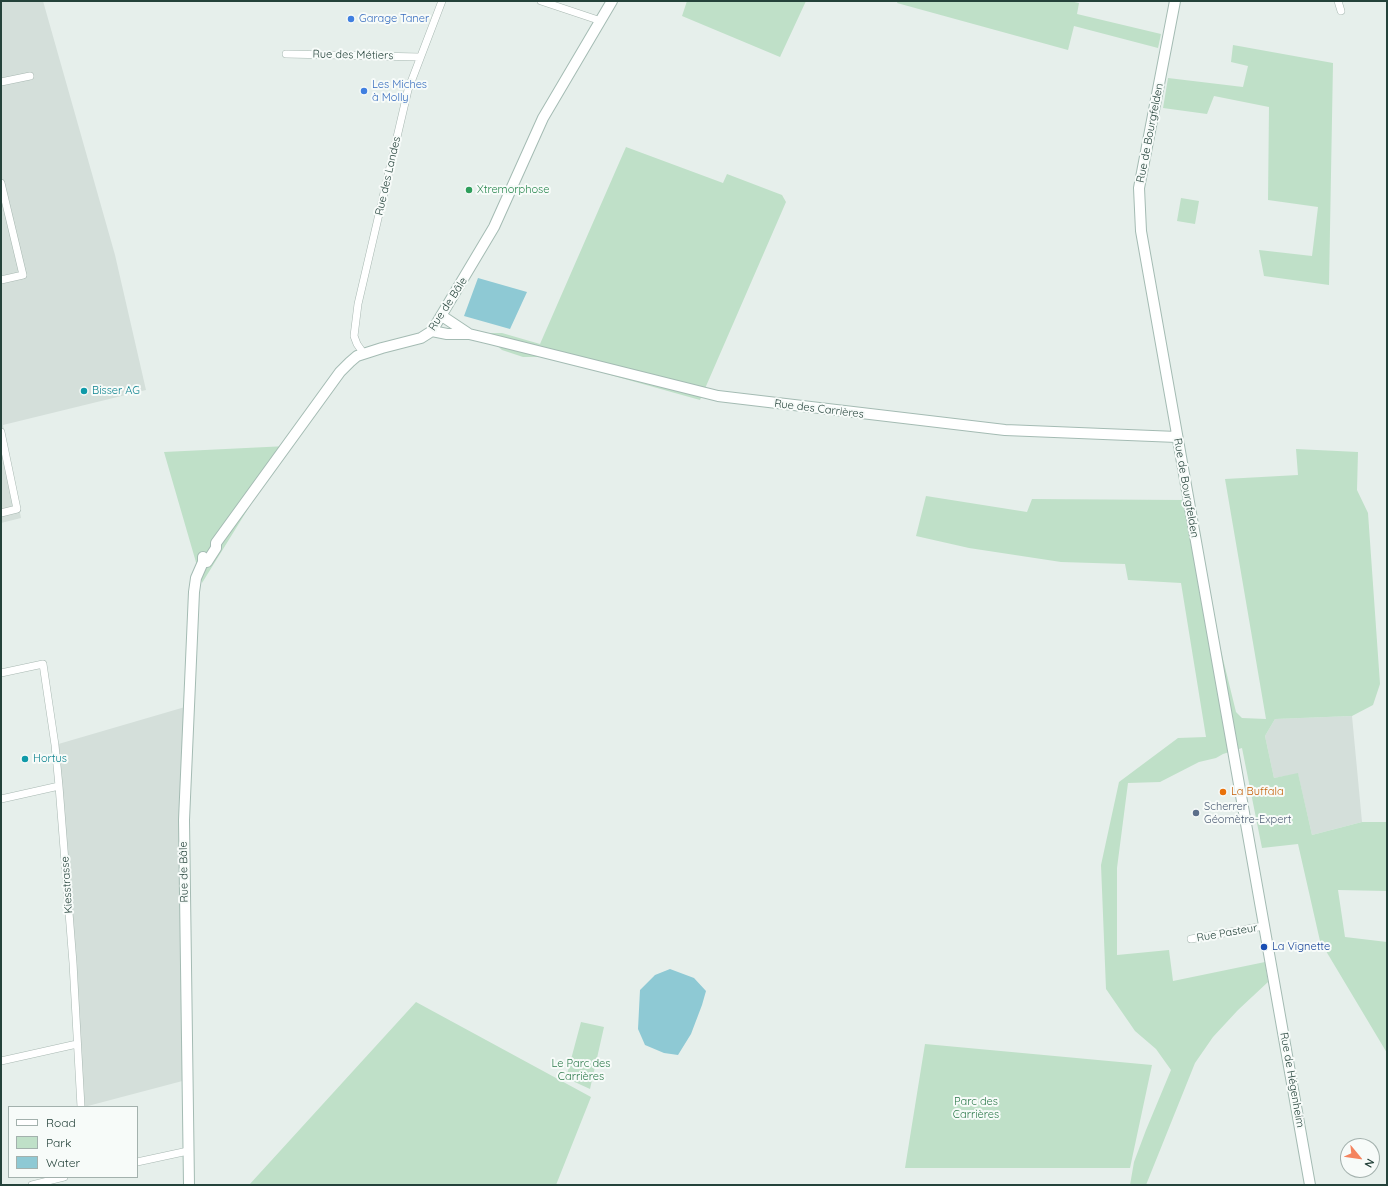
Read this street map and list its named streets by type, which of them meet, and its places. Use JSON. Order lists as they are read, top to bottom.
{
  "streets": {
    "street": [
      "Rue des Métiers",
      "Rue de Bourgfelden",
      "Rue des Landes",
      "Rue de Bâle",
      "Rue des Carrières",
      "Kiesstrasse",
      "Rue Pasteur",
      "Rue de Hégenheim"
    ]
  },
  "crossings": [
    ["Rue des Métiers", "Rue des Landes"],
    ["Rue de Bourgfelden", "Rue des Carrières"],
    ["Rue de Bourgfelden", "Rue Pasteur"],
    ["Rue de Bourgfelden", "Rue de Hégenheim"],
    ["Rue des Landes", "Rue de Bâle"],
    ["Rue de Bâle", "Rue des Carrières"]
  ],
  "parks": ["Le Parc des Carrières", "Parc des Carrières"],
  "places": [
    "Garage Taner",
    "Les Miches à Molly",
    "Xtremorphose",
    "Bisser AG",
    "Hortus",
    "La Buffala",
    "Scherrer Géomètre-Expert",
    "La Vignette"
  ],
  "legend": ["Road", "Park", "Water"],
  "north": "bottom right"
}
